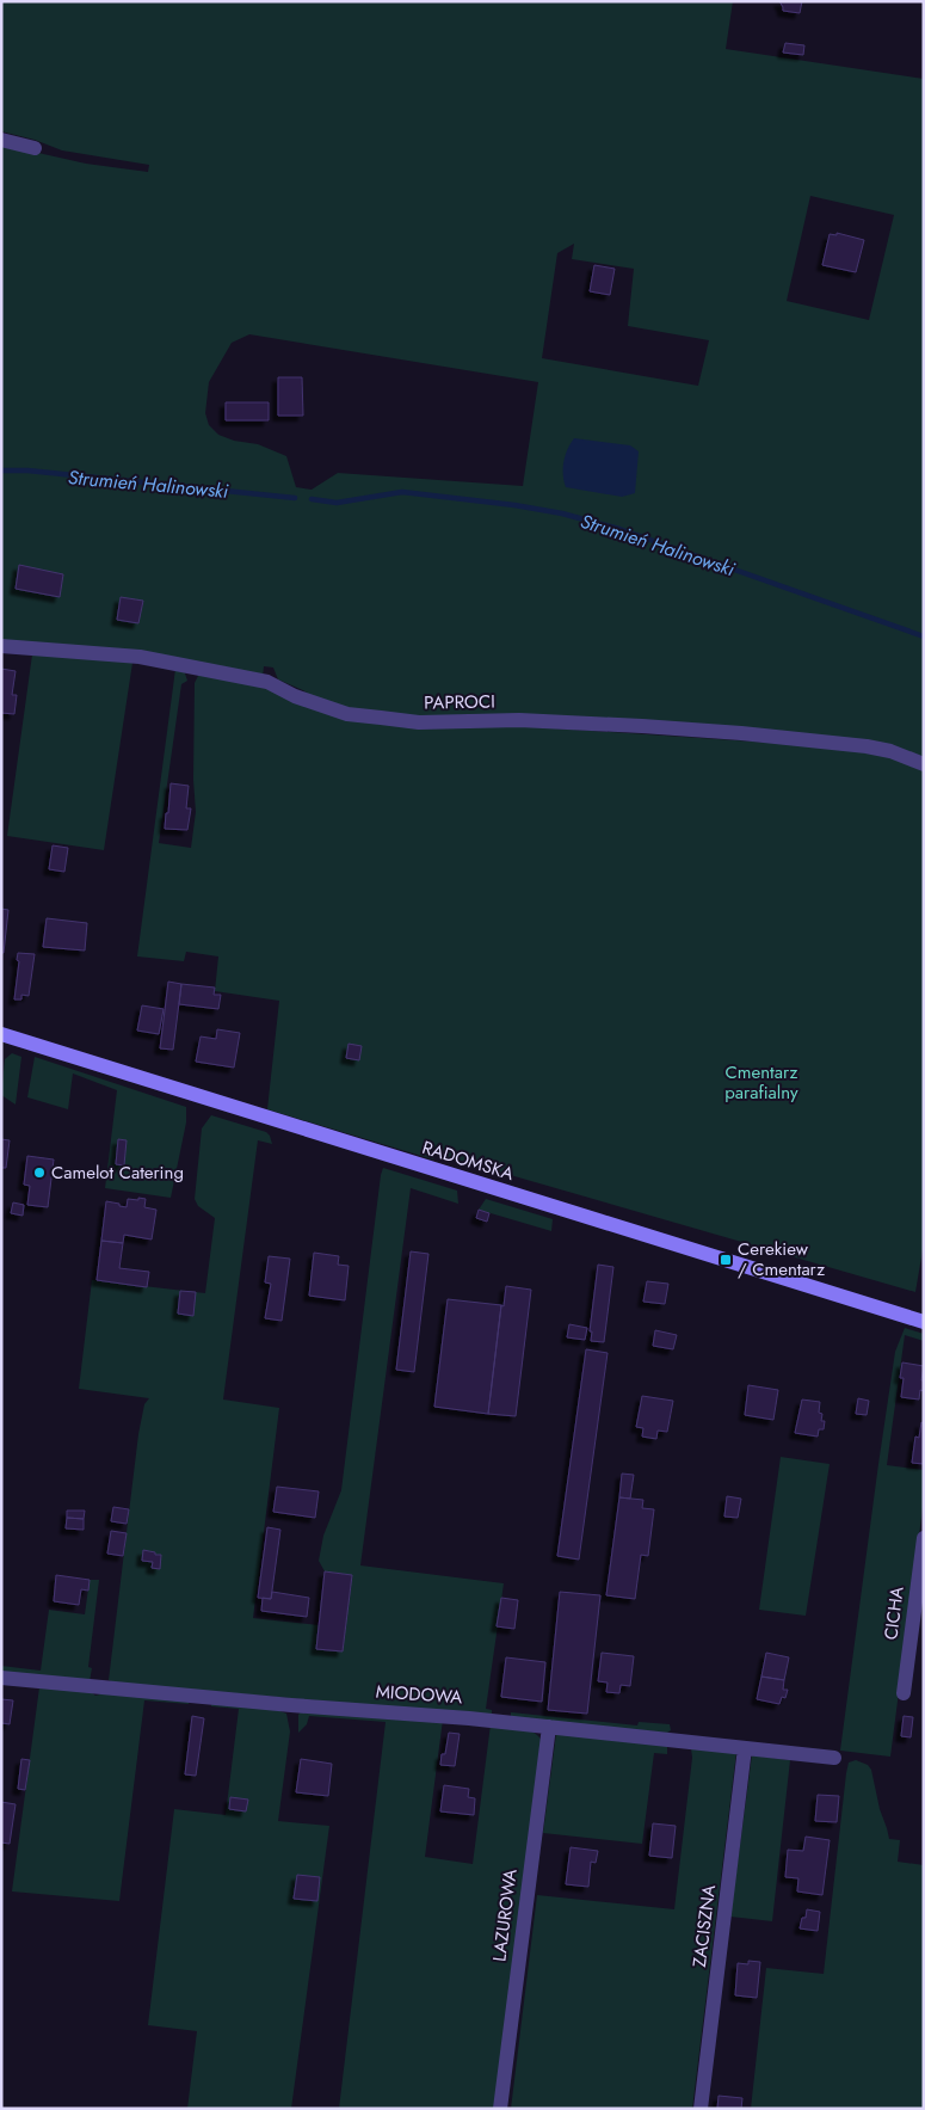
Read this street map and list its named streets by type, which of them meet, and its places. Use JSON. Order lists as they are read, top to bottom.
{
  "streets": {
    "street": [
      "PAPROCI",
      "RADOMSKA",
      "CICHA",
      "MIODOWA",
      "LAZUROWA",
      "ZACISZNA"
    ]
  },
  "crossings": [
    ["MIODOWA", "LAZUROWA"],
    ["MIODOWA", "ZACISZNA"]
  ],
  "water": ["Strumień Halinowski"],
  "parks": ["Cmentarz parafialny"],
  "places": {
    "other": ["Camelot Catering"],
    "transit": ["Cerekiew / Cmentarz"]
  }
}
